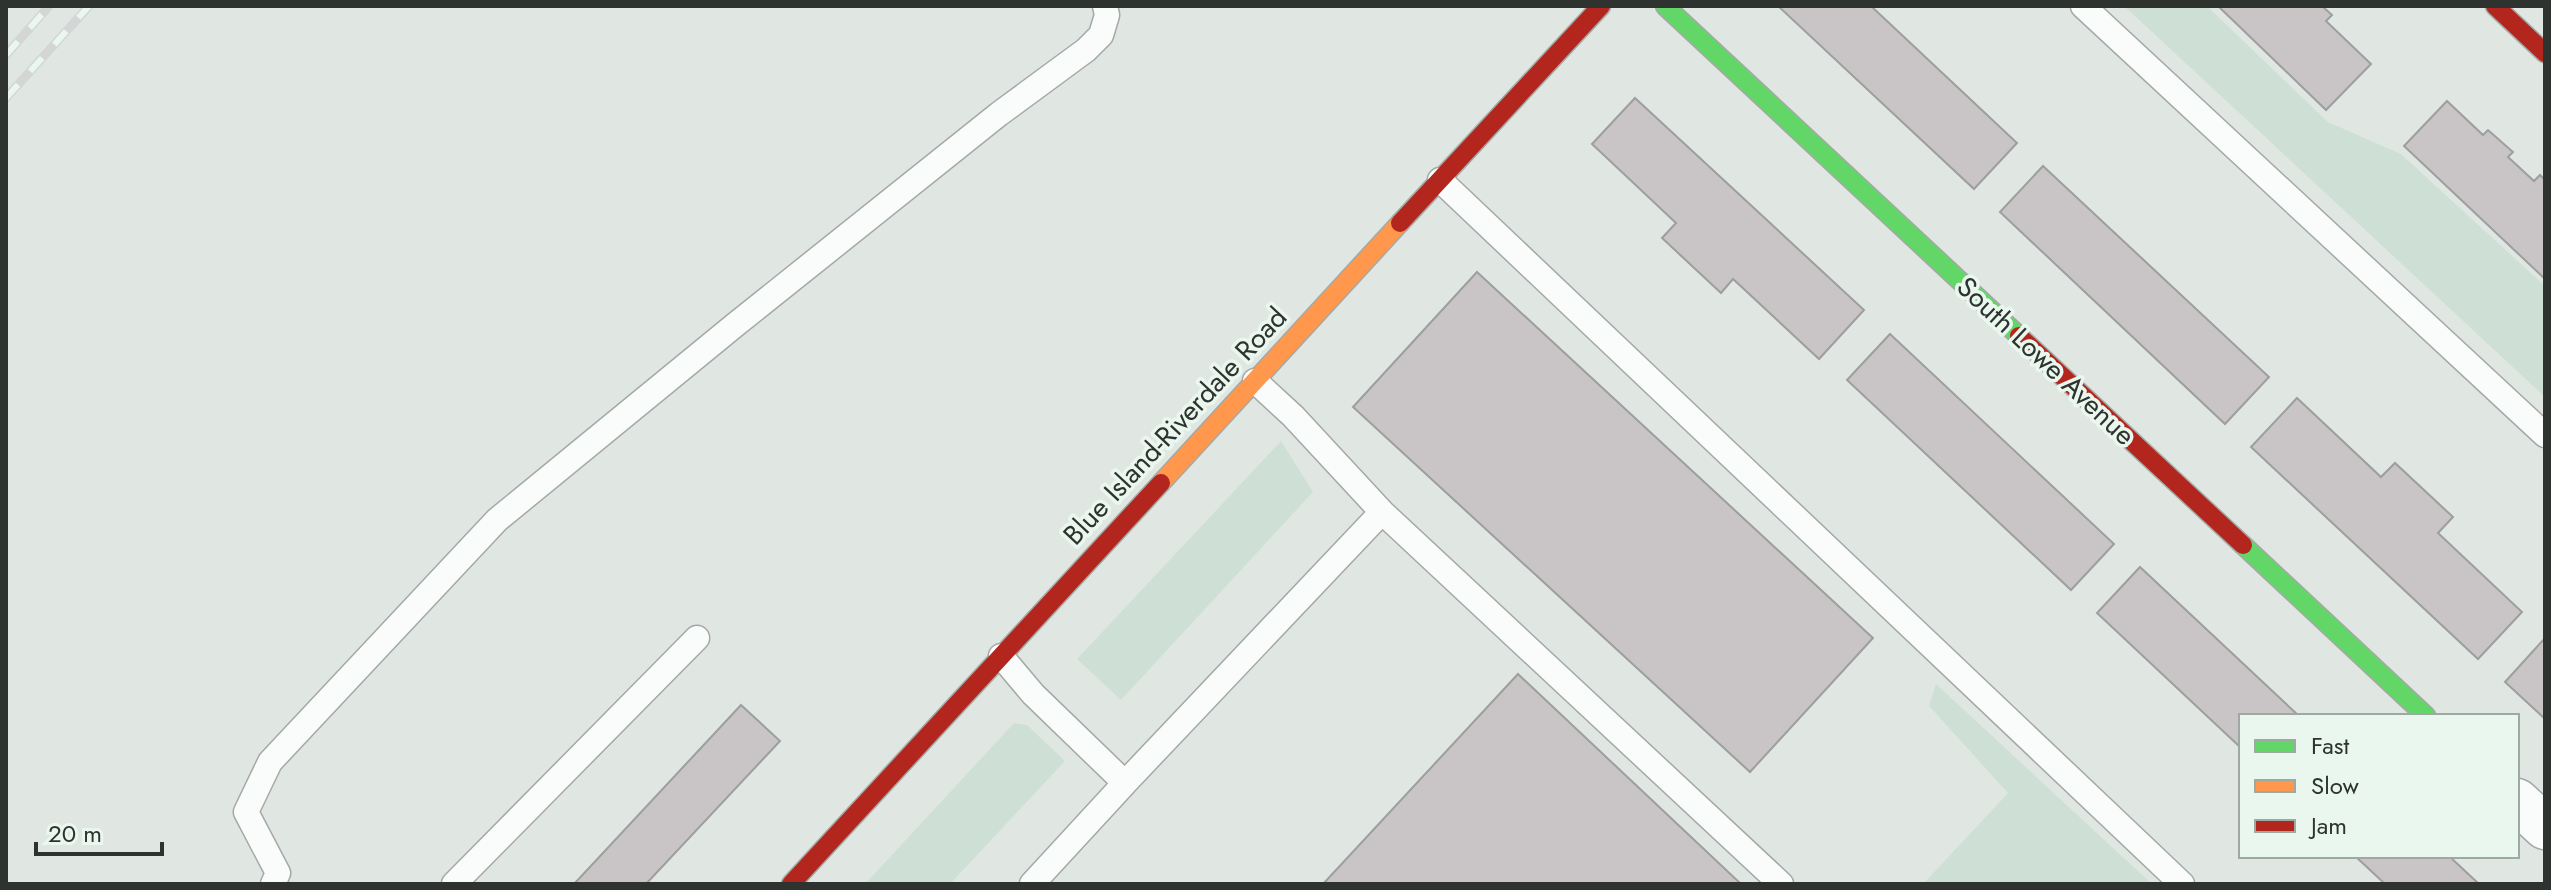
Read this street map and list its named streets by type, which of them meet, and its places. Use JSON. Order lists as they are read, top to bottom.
{
  "streets": {
    "street": ["South Lowe Avenue", "Blue Island-Riverdale Road"]
  },
  "legend": ["Fast", "Slow", "Jam"],
  "scale_bar": "20 m"
}
